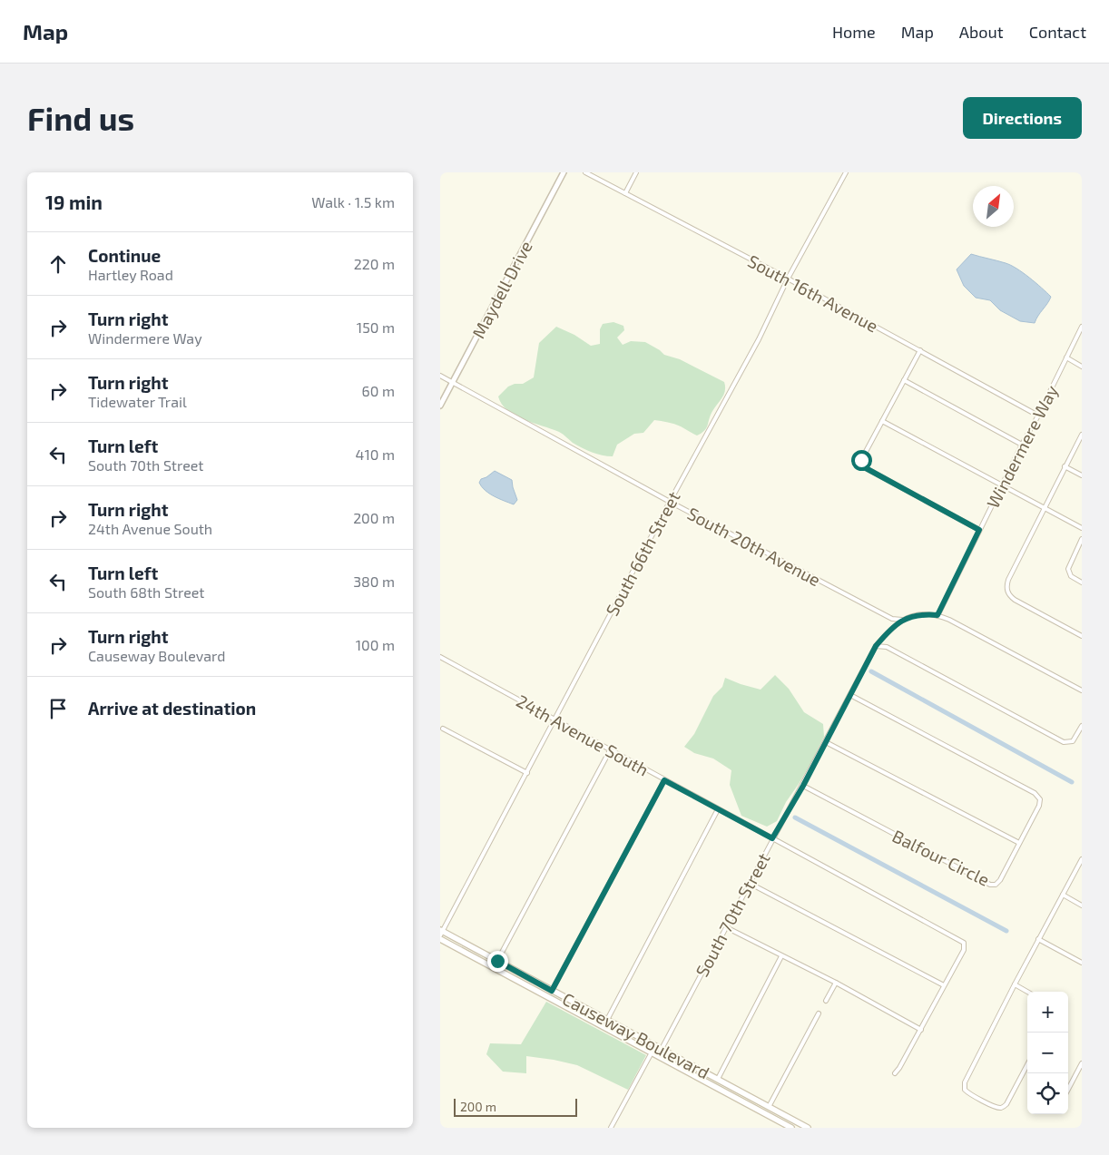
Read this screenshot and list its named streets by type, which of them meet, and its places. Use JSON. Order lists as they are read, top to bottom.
{
  "streets": {
    "main road": ["Causeway Boulevard"],
    "street": [
      "Maydell Drive",
      "South 16th Avenue",
      "Windermere Way",
      "South 20th Avenue",
      "South 66th Street",
      "24th Avenue South",
      "Balfour Circle",
      "South 70th Street"
    ]
  },
  "crossings": [
    ["Maydell Drive", "South 20th Avenue"],
    ["South 16th Avenue", "Windermere Way"],
    ["South 16th Avenue", "South 66th Street"],
    ["South 20th Avenue", "South 66th Street"],
    ["South 20th Avenue", "South 70th Street"],
    ["South 66th Street", "24th Avenue South"],
    ["South 66th Street", "Causeway Boulevard"],
    ["24th Avenue South", "South 70th Street"],
    ["Balfour Circle", "South 70th Street"],
    ["South 70th Street", "Causeway Boulevard"]
  ],
  "scale_bar": "200 m",
  "north": "top right",
  "page": {
    "header": "Map",
    "nav": [
      "Home",
      "Map",
      "About",
      "Contact"
    ],
    "buttons": "Directions",
    "title": "Find us",
    "heading": ["19 min", "Walk · 1.5 km"],
    "list": [
      ["Continue", "Hartley Road", "220 m"],
      ["Turn right", "Windermere Way", "150 m"],
      ["Turn right", "Tidewater Trail", "60 m"],
      ["Turn left", "South 70th Street", "410 m"],
      ["Turn right", "24th Avenue South", "200 m"],
      ["Turn left", "South 68th Street", "380 m"],
      ["Turn right", "Causeway Boulevard", "100 m"],
      "Arrive at destination"
    ],
    "map_buttons": ["+", "−"],
    "scale": "200 m"
  }
}
